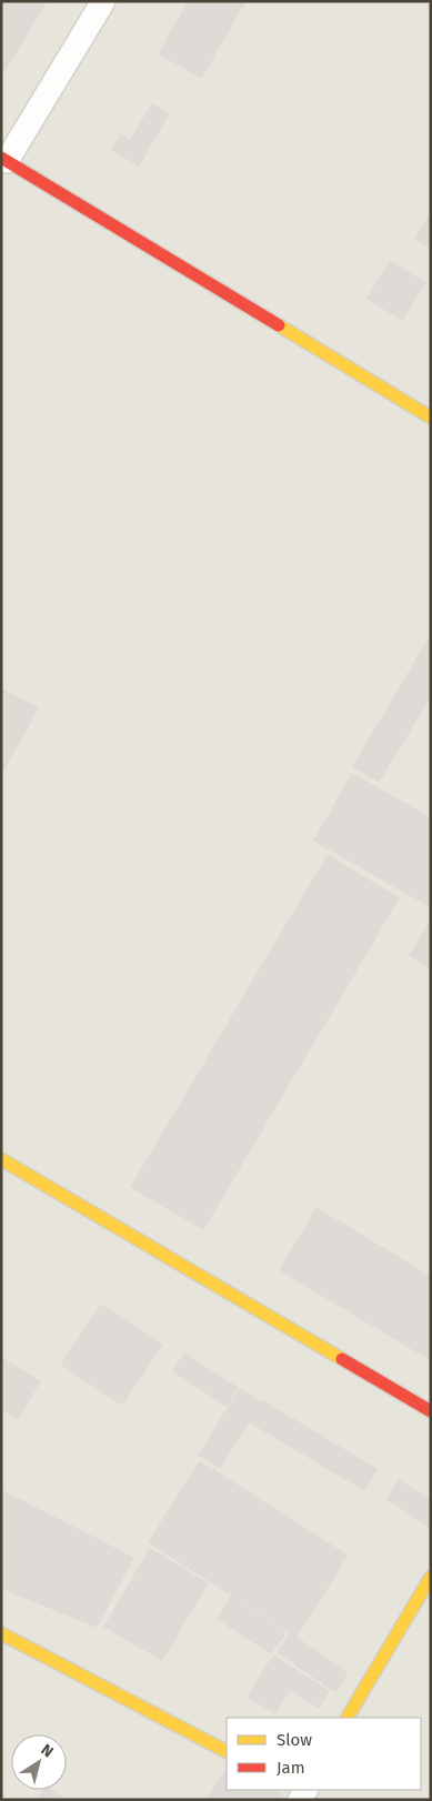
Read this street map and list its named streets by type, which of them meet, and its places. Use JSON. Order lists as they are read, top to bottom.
{
  "legend": ["Slow", "Jam"],
  "north": "top right"
}
